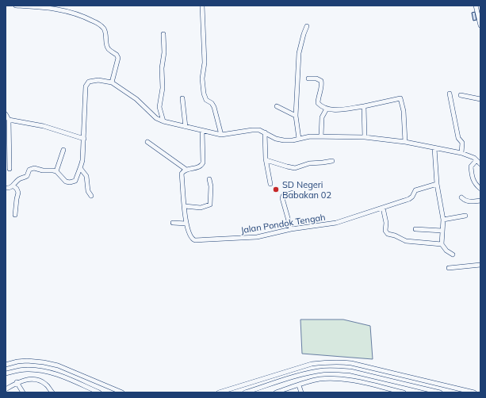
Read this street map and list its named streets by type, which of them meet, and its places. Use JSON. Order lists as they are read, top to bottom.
{
  "streets": {
    "street": ["Jalan Pondok Tengah"]
  },
  "places": ["SD Negeri Babakan 02"]
}
